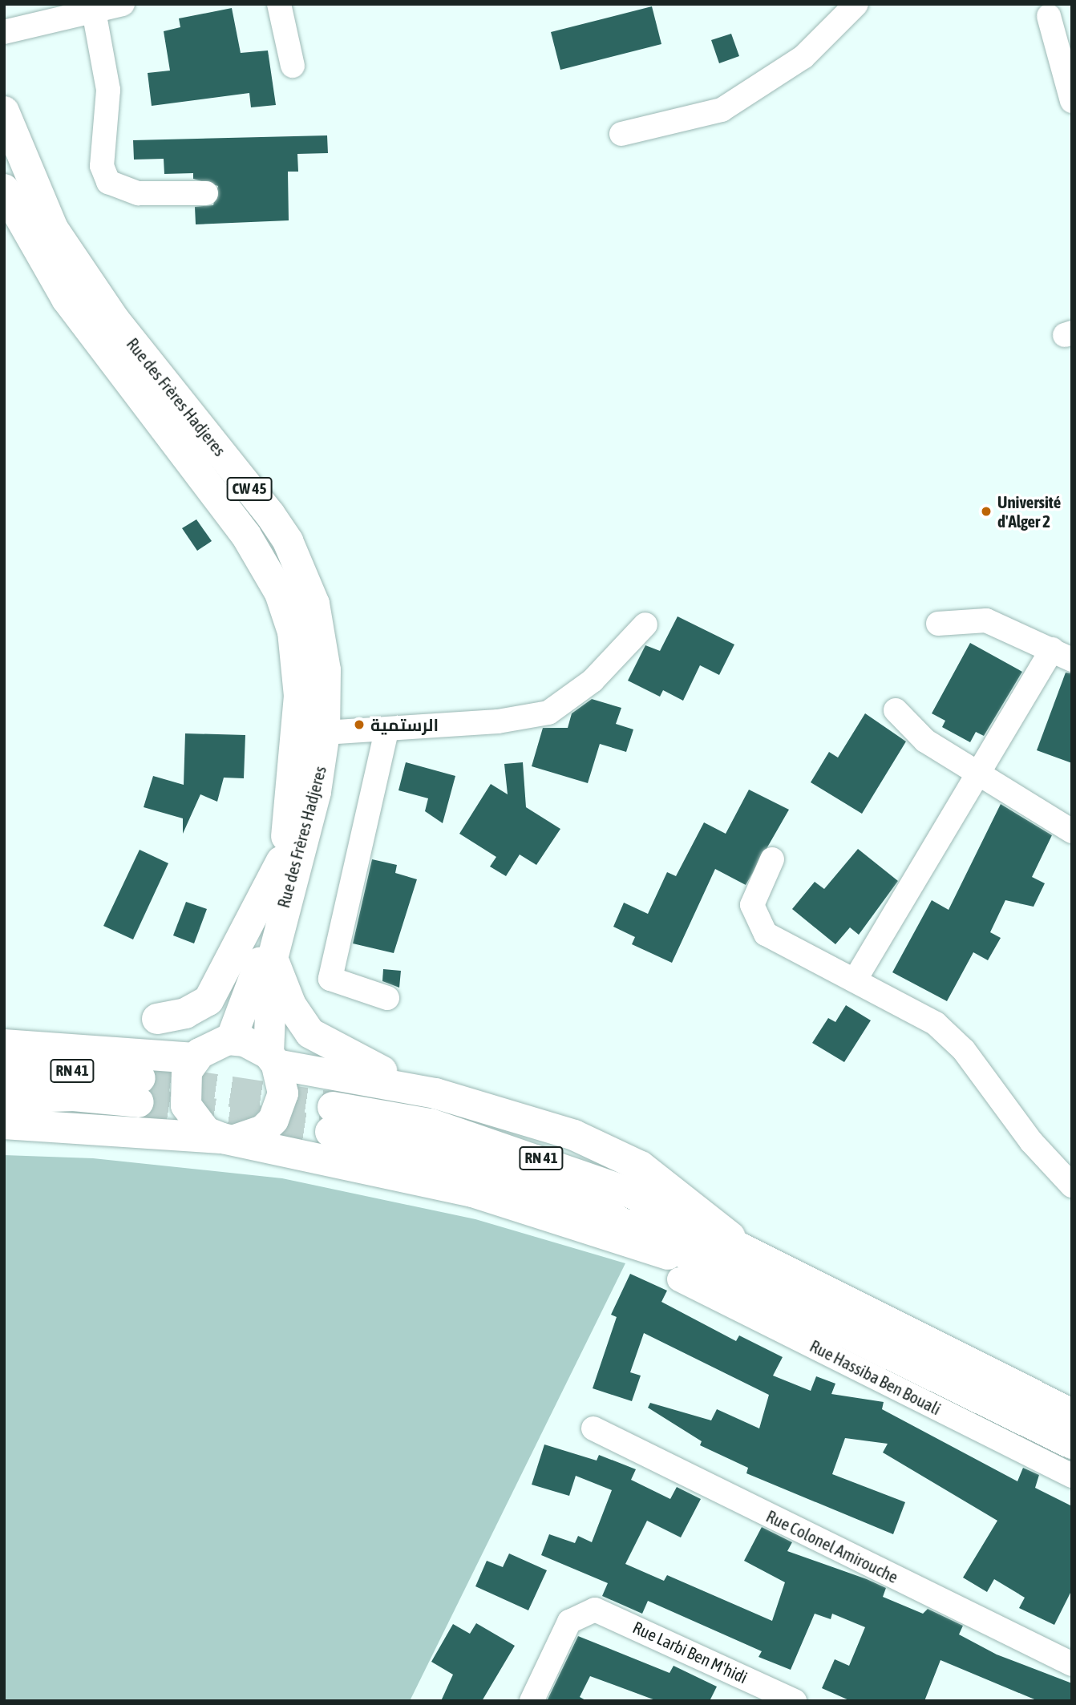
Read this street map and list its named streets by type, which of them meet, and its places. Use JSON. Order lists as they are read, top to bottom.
{
  "streets": {
    "main road": ["Rue des Frères Hadjeres", "CW 45", "RN 41"],
    "street": ["Rue Hassiba Ben Bouali", "Rue Colonel Amirouche", "Rue Larbi Ben M'hidi"]
  },
  "places": ["Université d'Alger 2", "الرستمية"]
}
